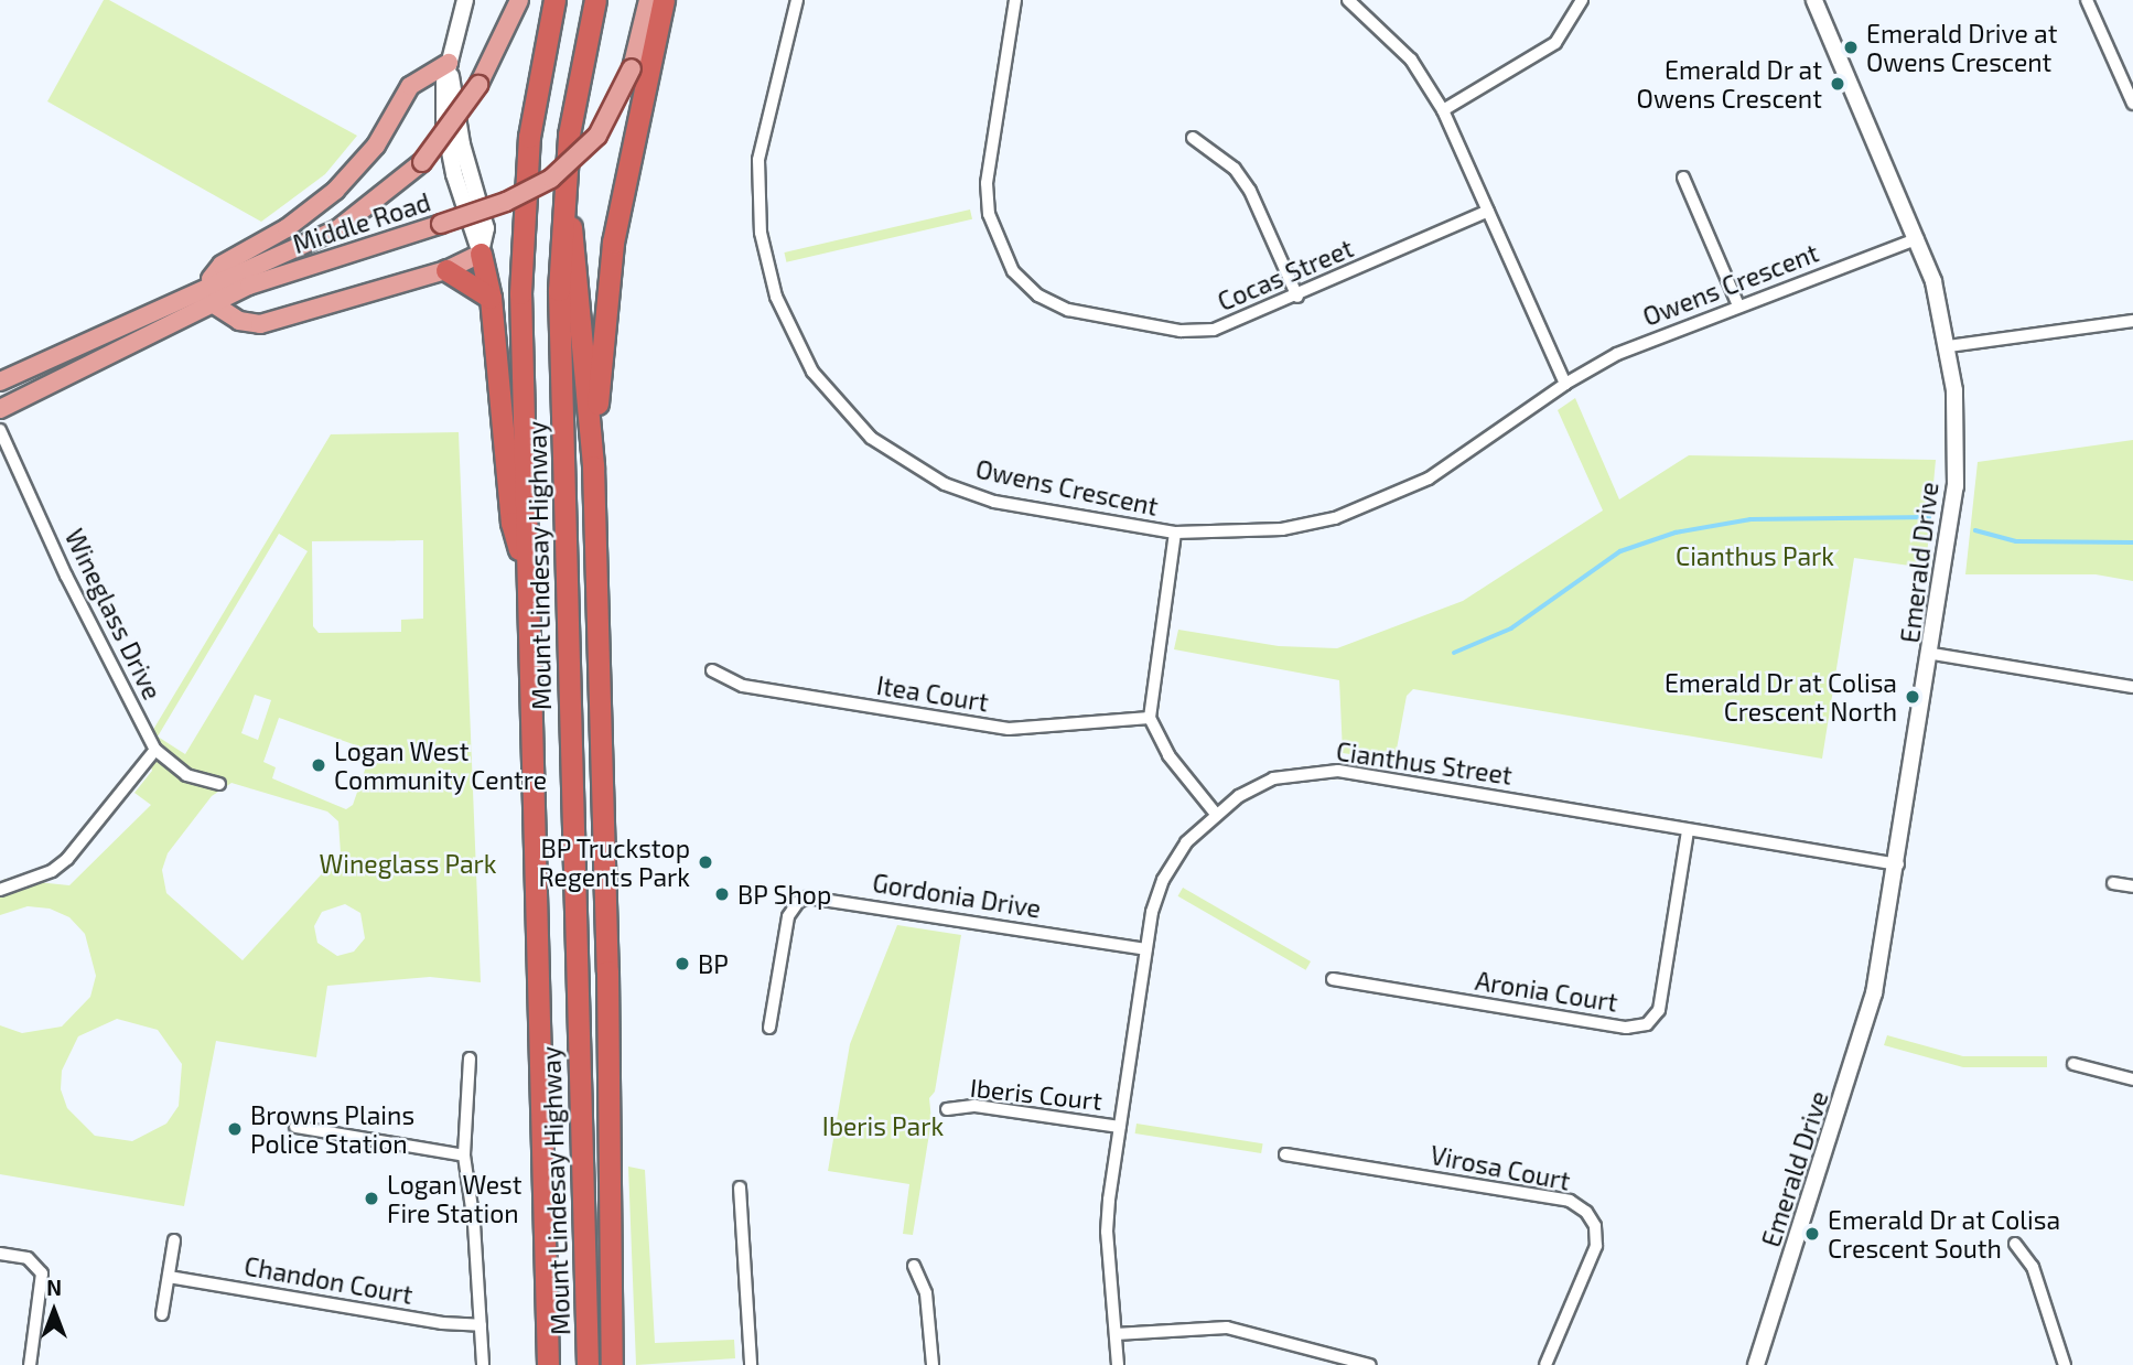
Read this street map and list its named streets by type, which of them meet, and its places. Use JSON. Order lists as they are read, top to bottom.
{
  "streets": {
    "highway": ["Mount Lindesay Highway"],
    "main road": ["Middle Road"],
    "street": [
      "Cocas Street",
      "Owens Crescent",
      "Emerald Drive",
      "Wineglass Drive",
      "Itea Court",
      "Cianthus Street",
      "Gordonia Drive",
      "Aronia Court",
      "Iberis Court",
      "Virosa Court",
      "Chandon Court"
    ]
  },
  "crossings": [
    ["Owens Crescent", "Emerald Drive"],
    ["Emerald Drive", "Cianthus Street"],
    ["Cianthus Street", "Gordonia Drive"],
    ["Cianthus Street", "Aronia Court"],
    ["Cianthus Street", "Iberis Court"]
  ],
  "parks": ["Cianthus Park", "Wineglass Park", "Iberis Park"],
  "places": [
    "Emerald Drive at Owens Crescent",
    "Emerald Dr at Owens Crescent",
    "Emerald Dr at Colisa Crescent North",
    "Logan West Community Centre",
    "BP Truckstop Regents Park",
    "BP Shop",
    "BP",
    "Browns Plains Police Station",
    "Logan West Fire Station",
    "Emerald Dr at Colisa Crescent South"
  ],
  "north": "top"
}
